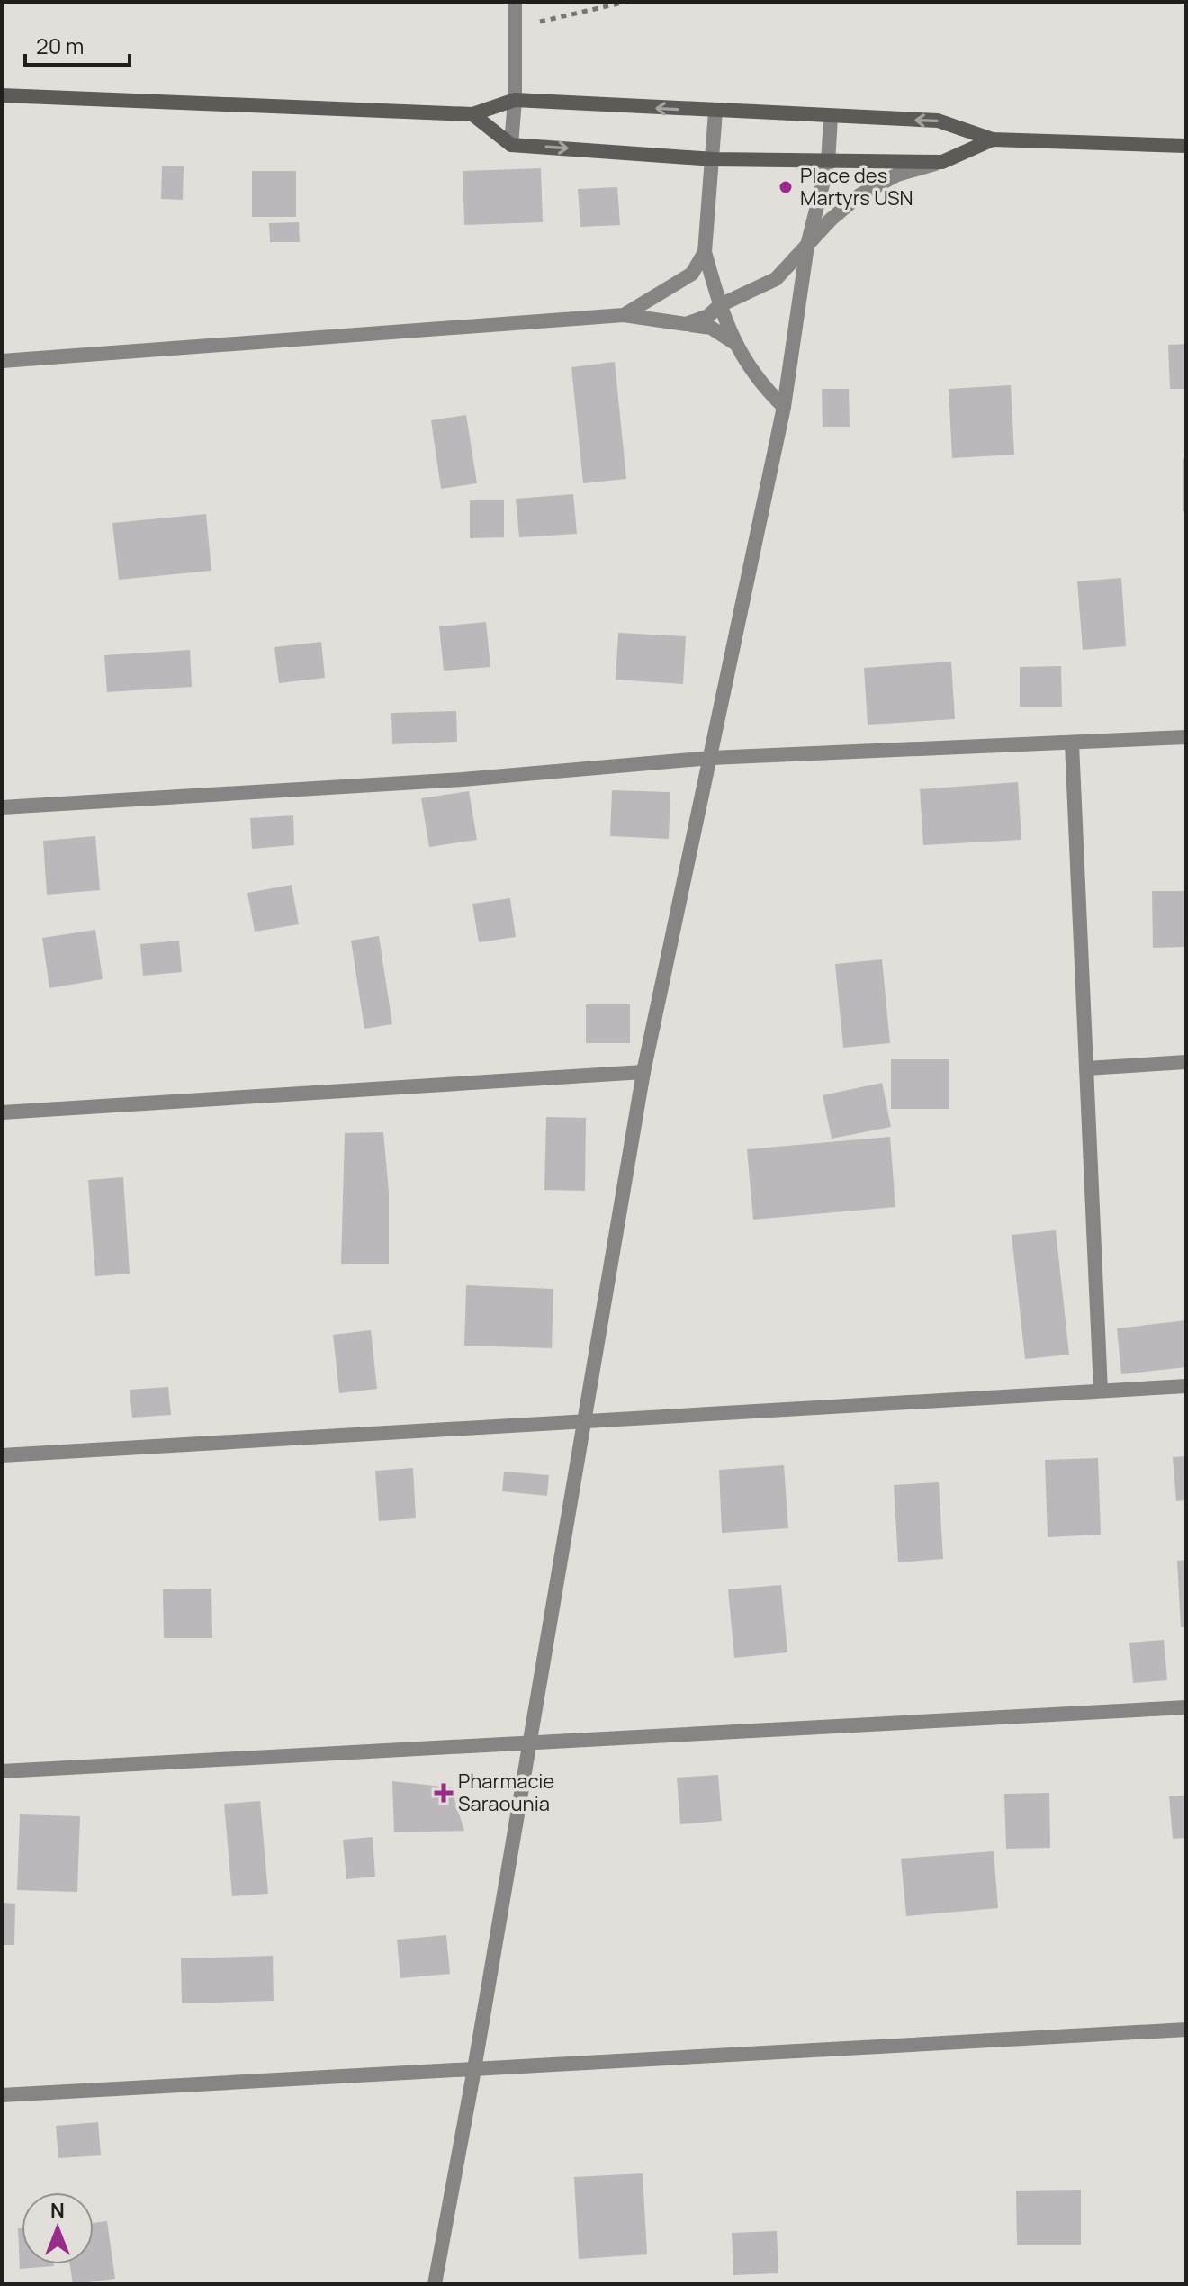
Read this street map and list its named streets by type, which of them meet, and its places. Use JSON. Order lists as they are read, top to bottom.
{
  "places": {
    "other": ["Place des Martyrs USN"],
    "health": ["Pharmacie Saraounia"]
  },
  "scale_bar": "20 m",
  "north": "top"
}
